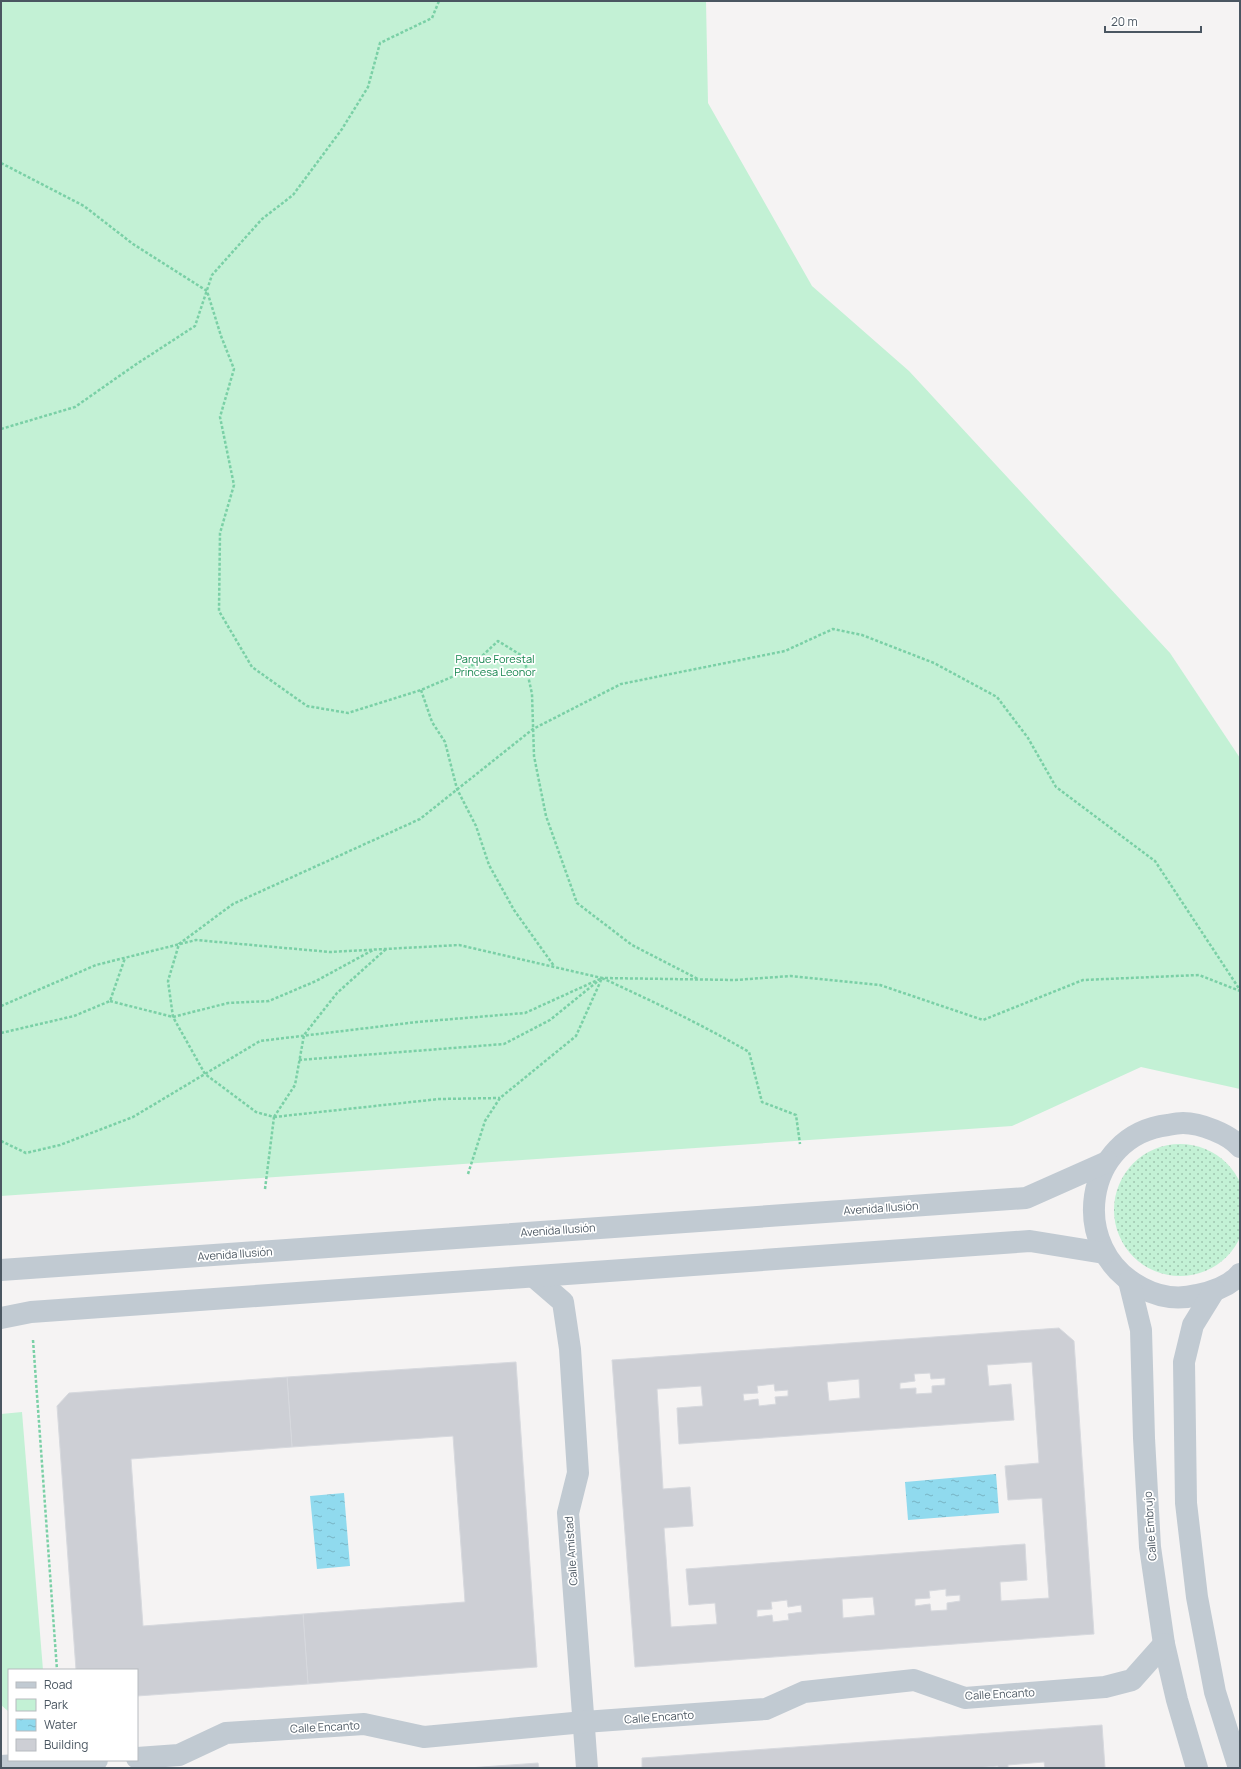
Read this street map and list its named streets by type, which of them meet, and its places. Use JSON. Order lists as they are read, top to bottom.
{
  "streets": {
    "street": [
      "Avenida Ilusión",
      "Calle Embrujo",
      "Calle Amistad",
      "Calle Encanto"
    ]
  },
  "crossings": [
    ["Calle Embrujo", "Calle Encanto"],
    ["Calle Amistad", "Calle Encanto"]
  ],
  "parks": ["Parque Forestal Princesa Leonor"],
  "legend": [
    "Road",
    "Park",
    "Water",
    "Building"
  ],
  "scale_bar": "20 m"
}
